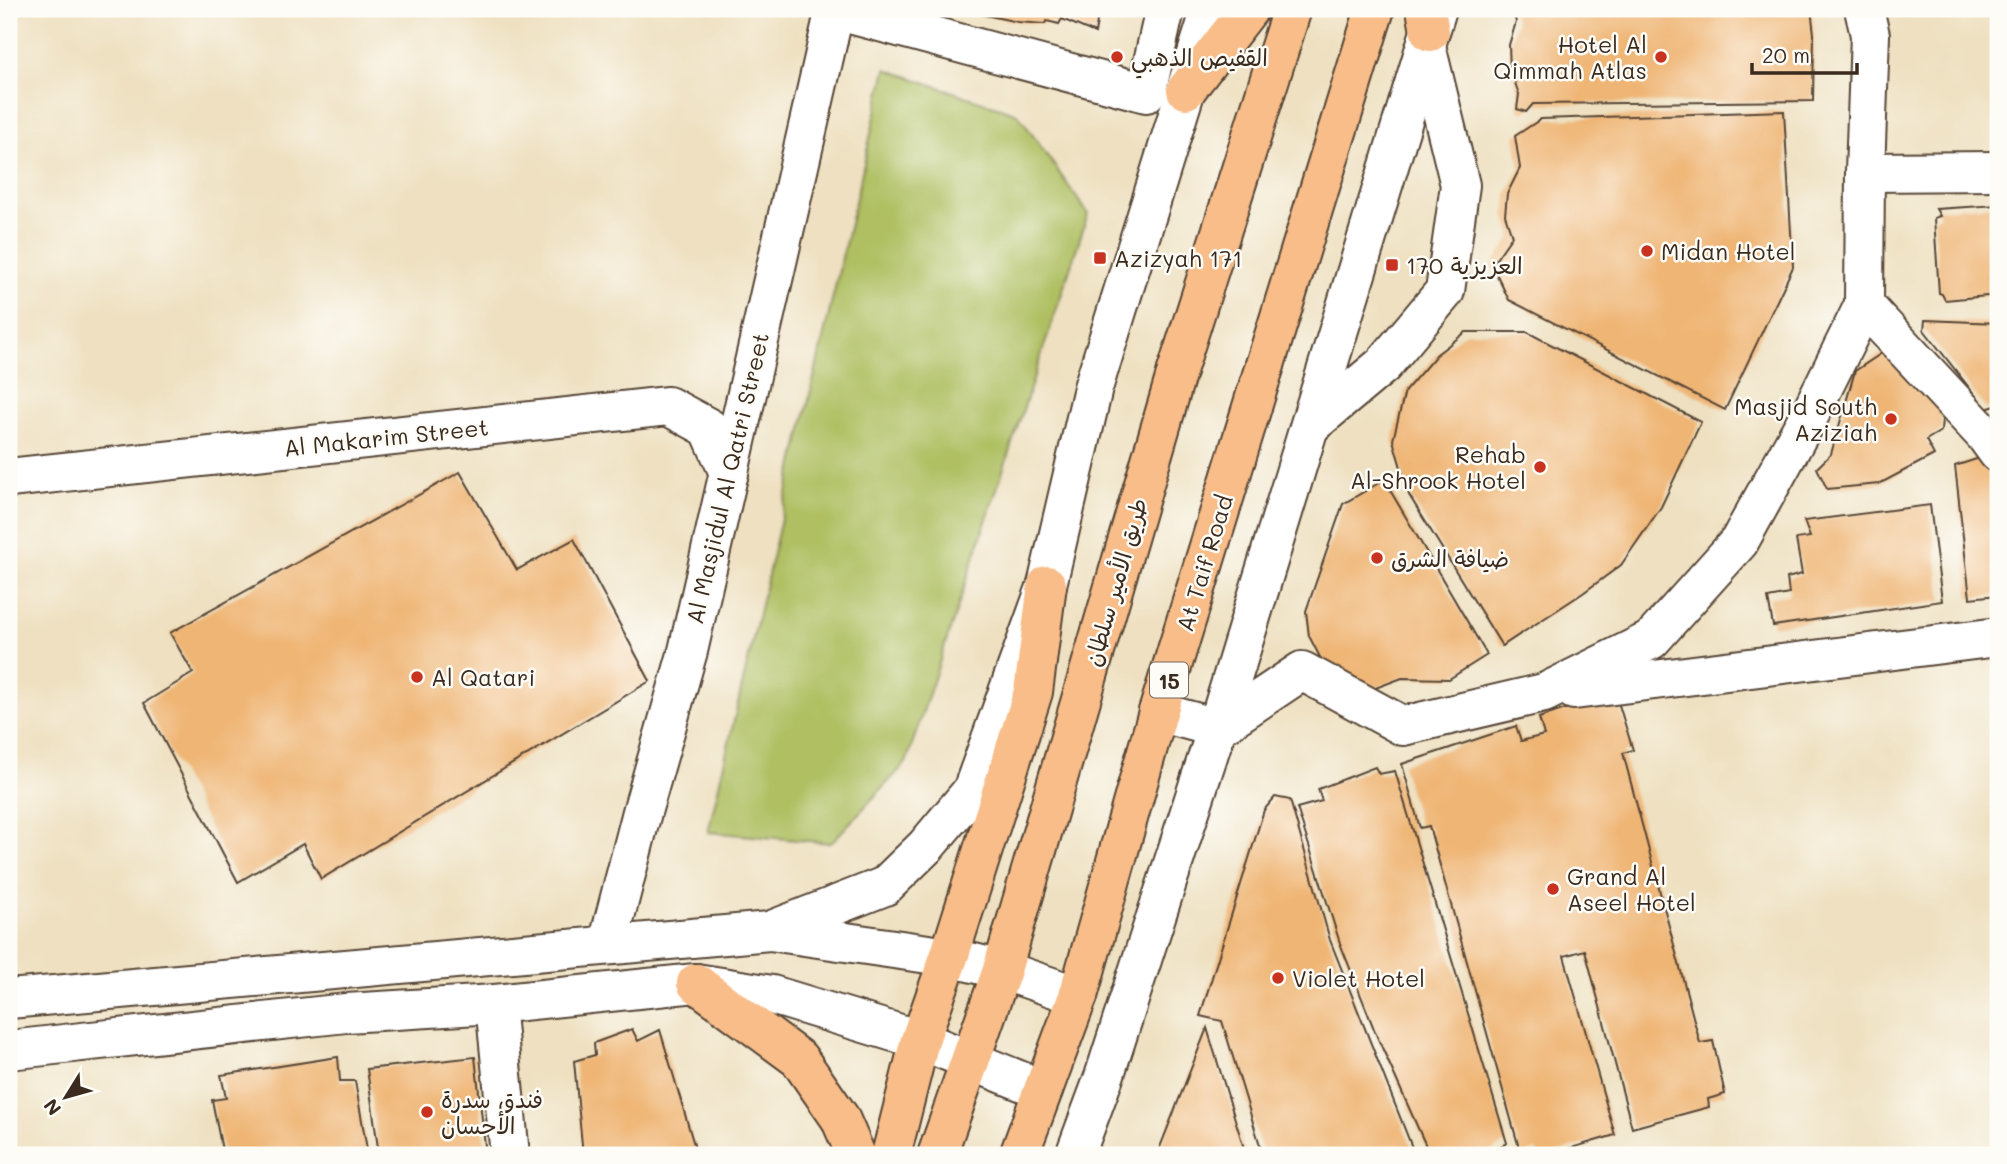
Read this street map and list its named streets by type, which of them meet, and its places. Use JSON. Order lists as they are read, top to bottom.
{
  "streets": {
    "highway": ["At Taif Road", "طريق الأمير سلطان", "15"],
    "street": ["Al Makarim Street", "Al Masjidul Al Qatri Street"]
  },
  "crossings": [
    ["Al Makarim Street", "Al Masjidul Al Qatri Street"]
  ],
  "places": {
    "other": [
      "القفيص الذهبي",
      "Hotel Al Qimmah Atlas",
      "Midan Hotel",
      "Masjid South Aziziah",
      "Rehab Al-Shrook Hotel",
      "ضيافة الشرق",
      "Al Qatari",
      "Grand Al Aseel Hotel",
      "Violet Hotel",
      "فندق سدرة الأحسان"
    ],
    "transit": ["Azizyah 171", "العزيزية 170"]
  },
  "scale_bar": "20 m",
  "north": "bottom left"
}
